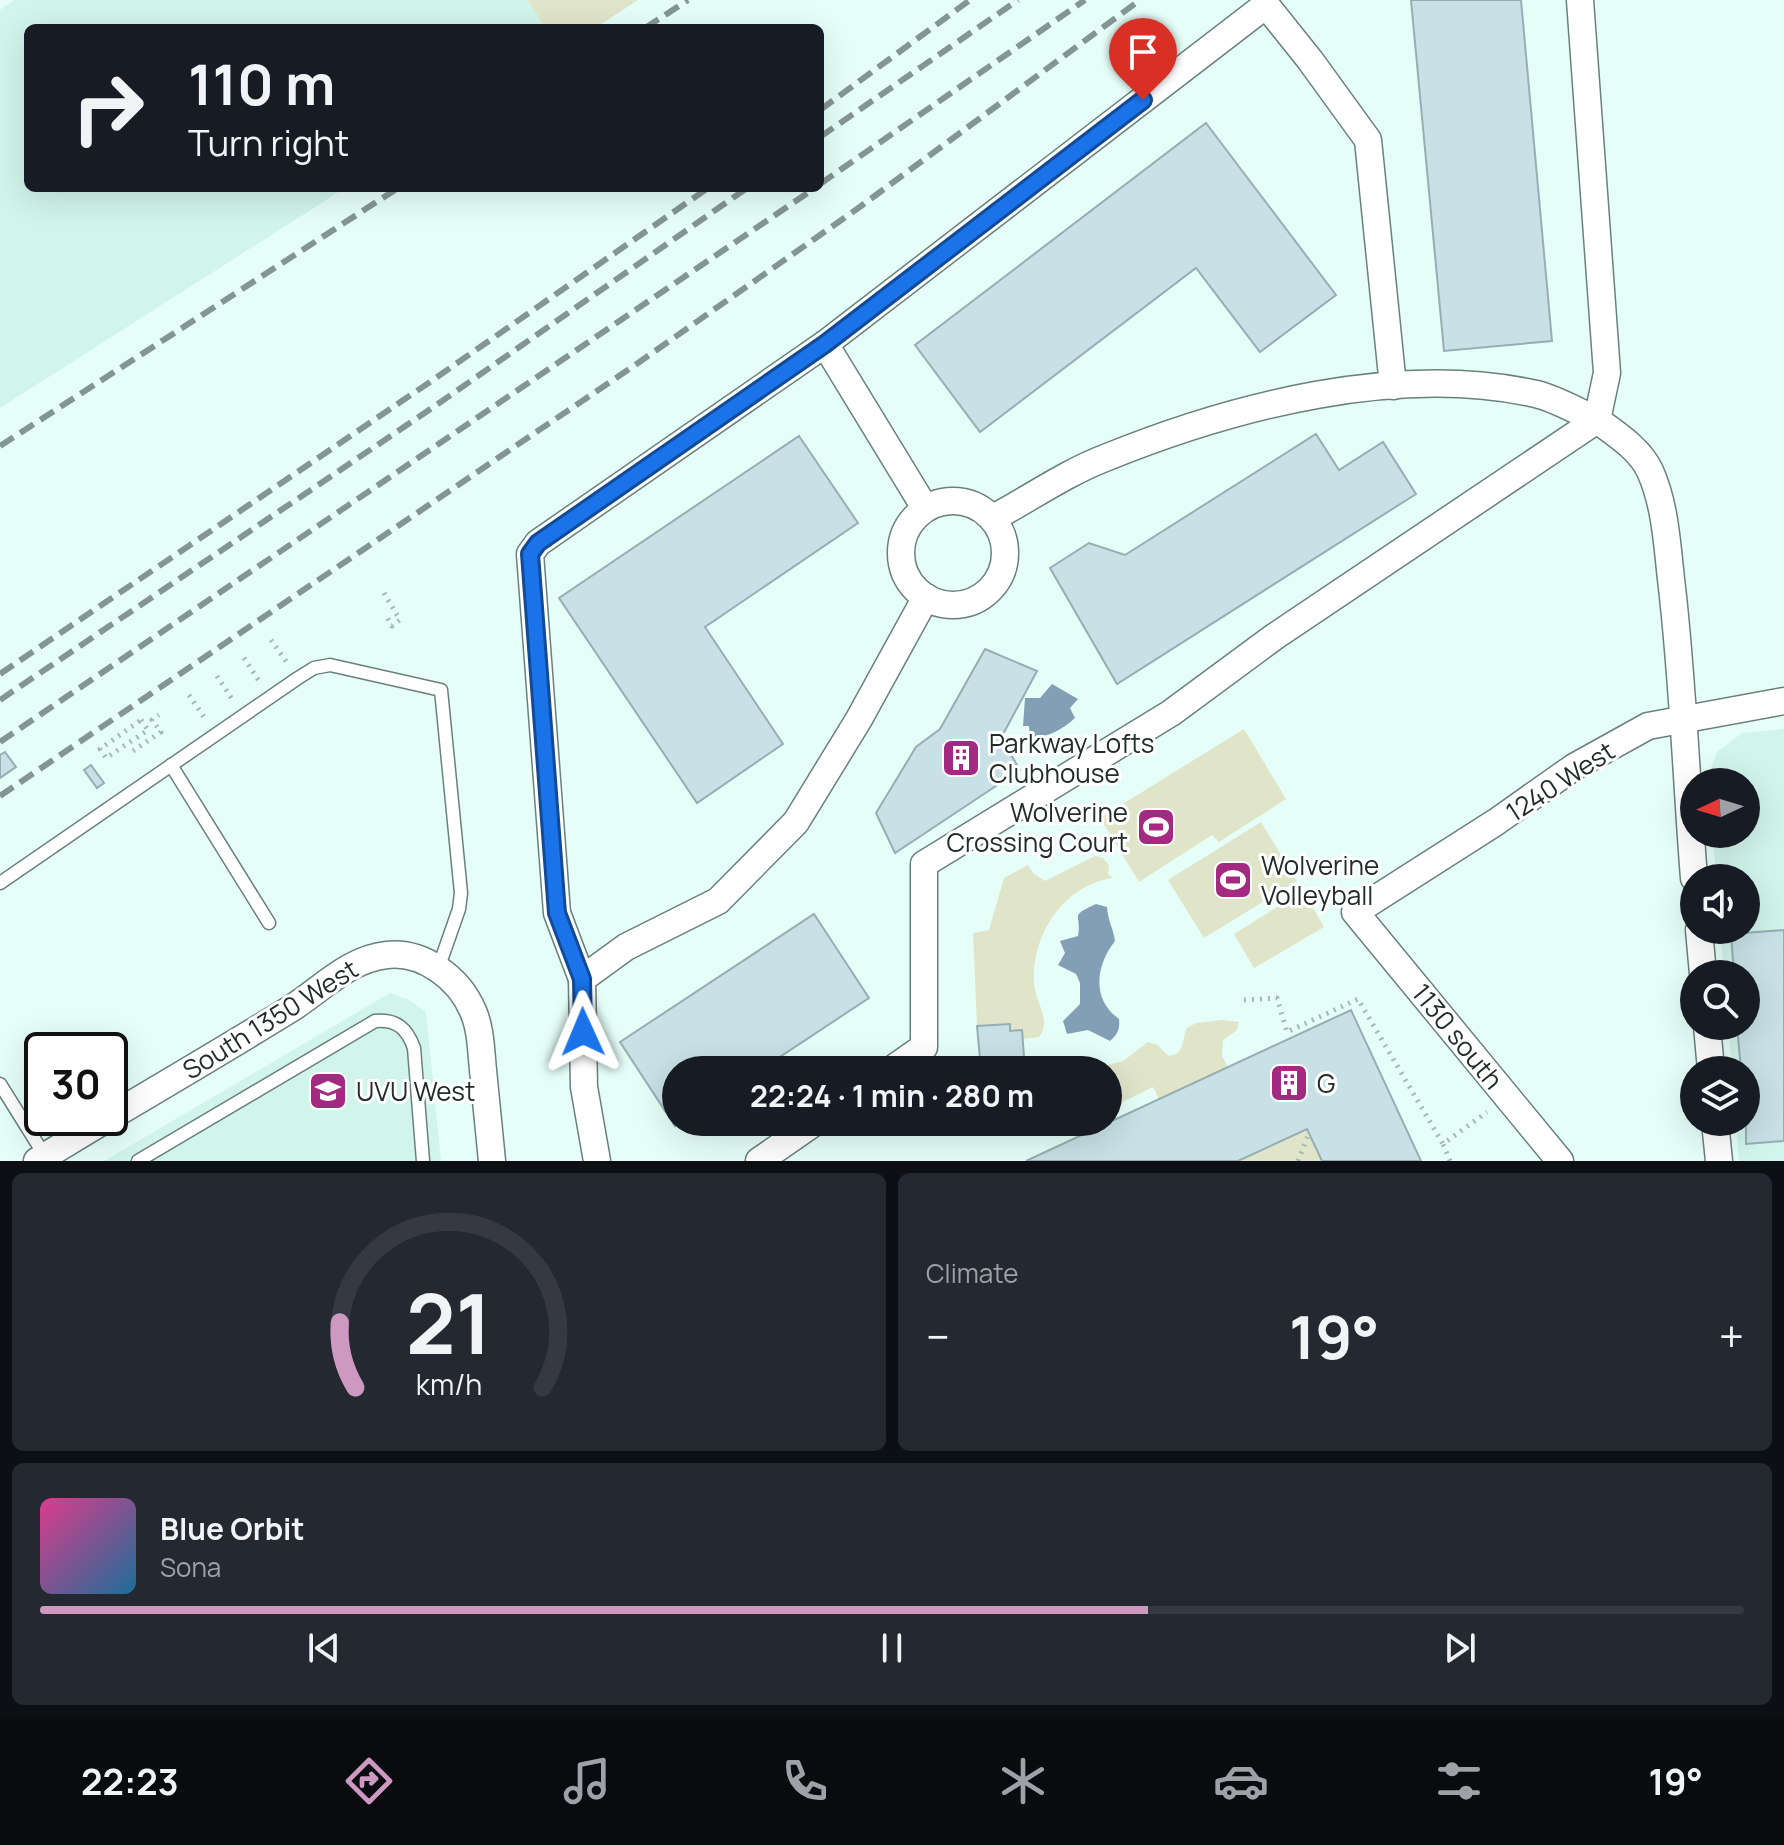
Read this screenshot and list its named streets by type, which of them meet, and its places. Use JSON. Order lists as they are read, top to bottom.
{
  "streets": {
    "street": ["1240 West", "South 1350 West", "1130 south"]
  },
  "crossings": [
    ["1240 West", "1130 south"]
  ],
  "places": {
    "building": ["Parkway Lofts Clubhouse", "G"],
    "sports": ["Wolverine Crossing Court", "Wolverine Volleyball"],
    "school or university": ["UVU West"]
  },
  "north": "left",
  "page": {
    "turn": ["110 m", "Turn right"],
    "limit": "30",
    "trip": "22:24 · 1 min · 280 m",
    "tile": "Climate",
    "heat": ["−", "19°", "+"],
    "song": ["Blue Orbit", "Sona"],
    "tabs": ["22:23", "19°"],
    "gauge": ["21", "km/h"]
  }
}
